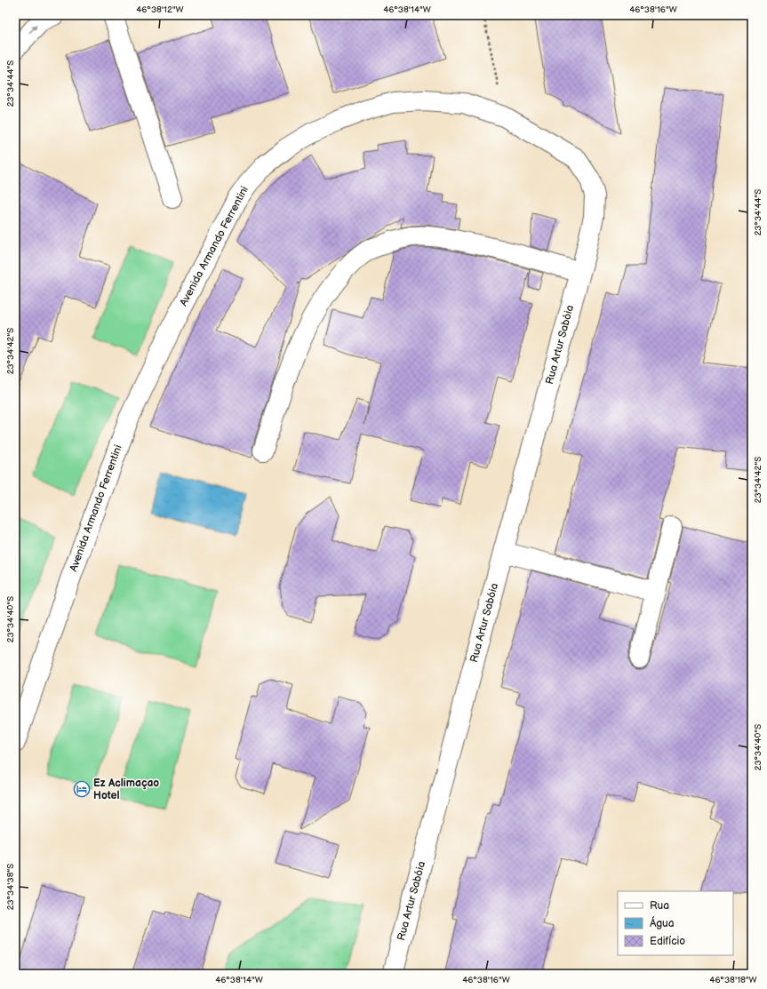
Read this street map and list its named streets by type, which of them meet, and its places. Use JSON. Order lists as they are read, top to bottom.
{
  "streets": {
    "street": ["Avenida Armando Ferrentini", "Rua Artur Sabóia"]
  },
  "crossings": [
    ["Avenida Armando Ferrentini", "Rua Artur Sabóia"]
  ],
  "places": {
    "hotel": ["Ez Aclimaçao Hotel"]
  },
  "legend": ["Rua", "Água", "Edifício"],
  "coordinates": [
    "46°38'12\"W",
    "46°38'14\"W",
    "46°38'16\"W",
    "23°34'44\"S",
    "23°34'42\"S",
    "23°34'40\"S",
    "23°34'38\"S",
    "46°38'18\"W"
  ]
}
